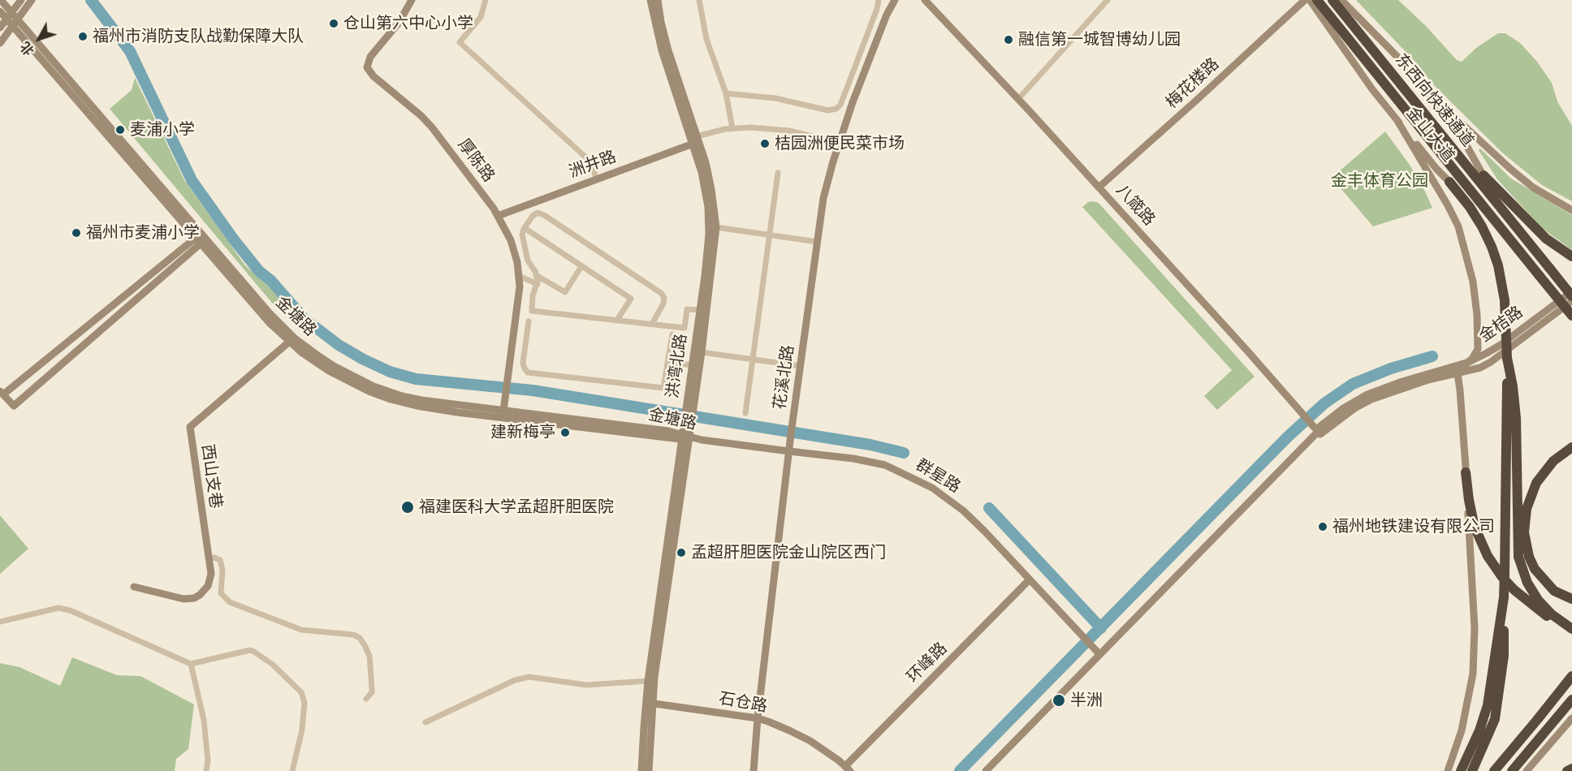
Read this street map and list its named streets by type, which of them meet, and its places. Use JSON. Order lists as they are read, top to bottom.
{
  "streets": {
    "highway": ["东西向快速通道", "金山大道"],
    "street": [
      "梅花楼路",
      "厚陈路",
      "洲井路",
      "八箴路",
      "金塘路",
      "金桔路",
      "洪湾北路",
      "花溪北路",
      "西山支巷",
      "群星路",
      "环峰路",
      "石仓路"
    ]
  },
  "crossings": [
    ["梅花楼路", "八箴路"],
    ["东西向快速通道", "金山大道"],
    ["厚陈路", "洲井路"],
    ["厚陈路", "金塘路"],
    ["洲井路", "洪湾北路"],
    ["八箴路", "金桔路"],
    ["金塘路", "洪湾北路"],
    ["金塘路", "西山支巷"],
    ["金塘路", "群星路"],
    ["洪湾北路", "石仓路"],
    ["花溪北路", "群星路"],
    ["花溪北路", "石仓路"],
    ["群星路", "环峰路"],
    ["环峰路", "石仓路"]
  ],
  "parks": ["金丰体育公园"],
  "places": [
    "仓山第六中心小学",
    "福州市消防支队战勤保障大队",
    "融信第一城智博幼儿园",
    "麦浦小学",
    "桔园洲便民菜市场",
    "福州市麦浦小学",
    "建新梅亭",
    "福建医科大学孟超肝胆医院",
    "福州地铁建设有限公司",
    "孟超肝胆医院金山院区西门",
    "半洲"
  ],
  "north": "bottom left"
}
